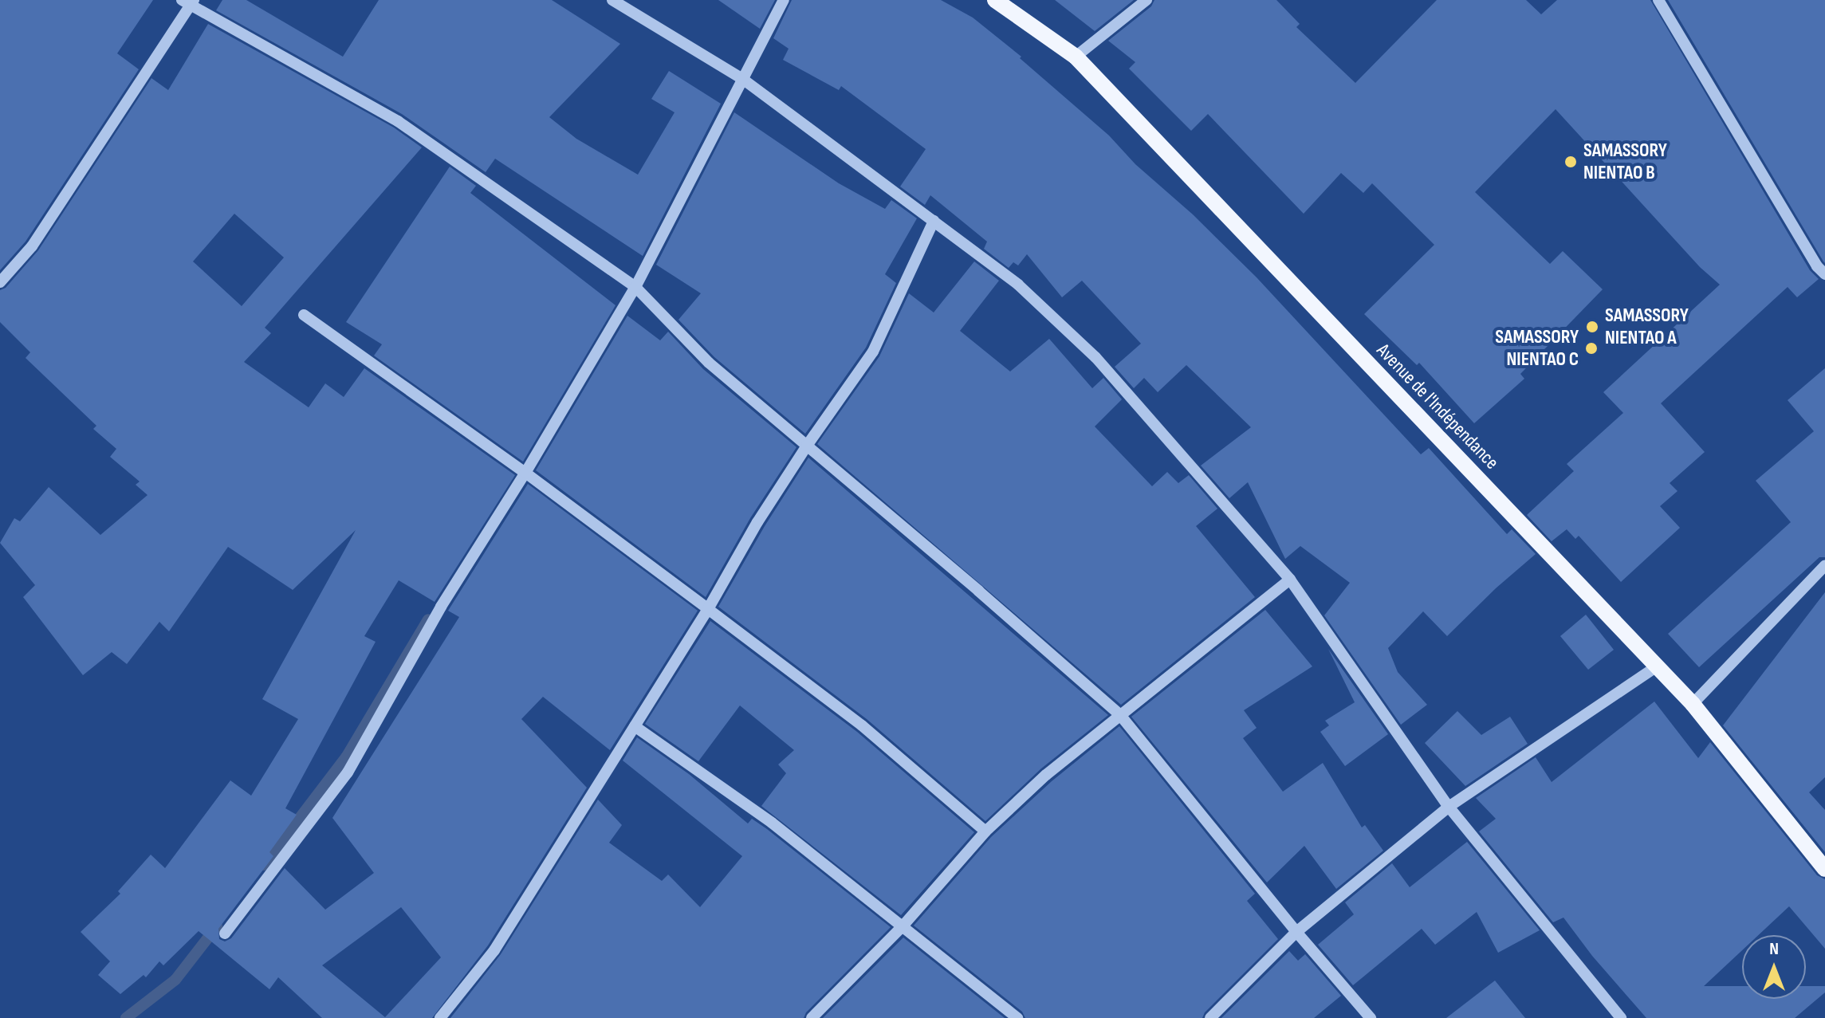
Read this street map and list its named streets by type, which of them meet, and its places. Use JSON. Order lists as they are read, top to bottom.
{
  "streets": {
    "main road": ["Avenue de l'Indépendance"]
  },
  "places": ["SAMASSORY NIENTAO B", "SAMASSORY NIENTAO A", "SAMASSORY NIENTAO C"],
  "north": "top"
}
